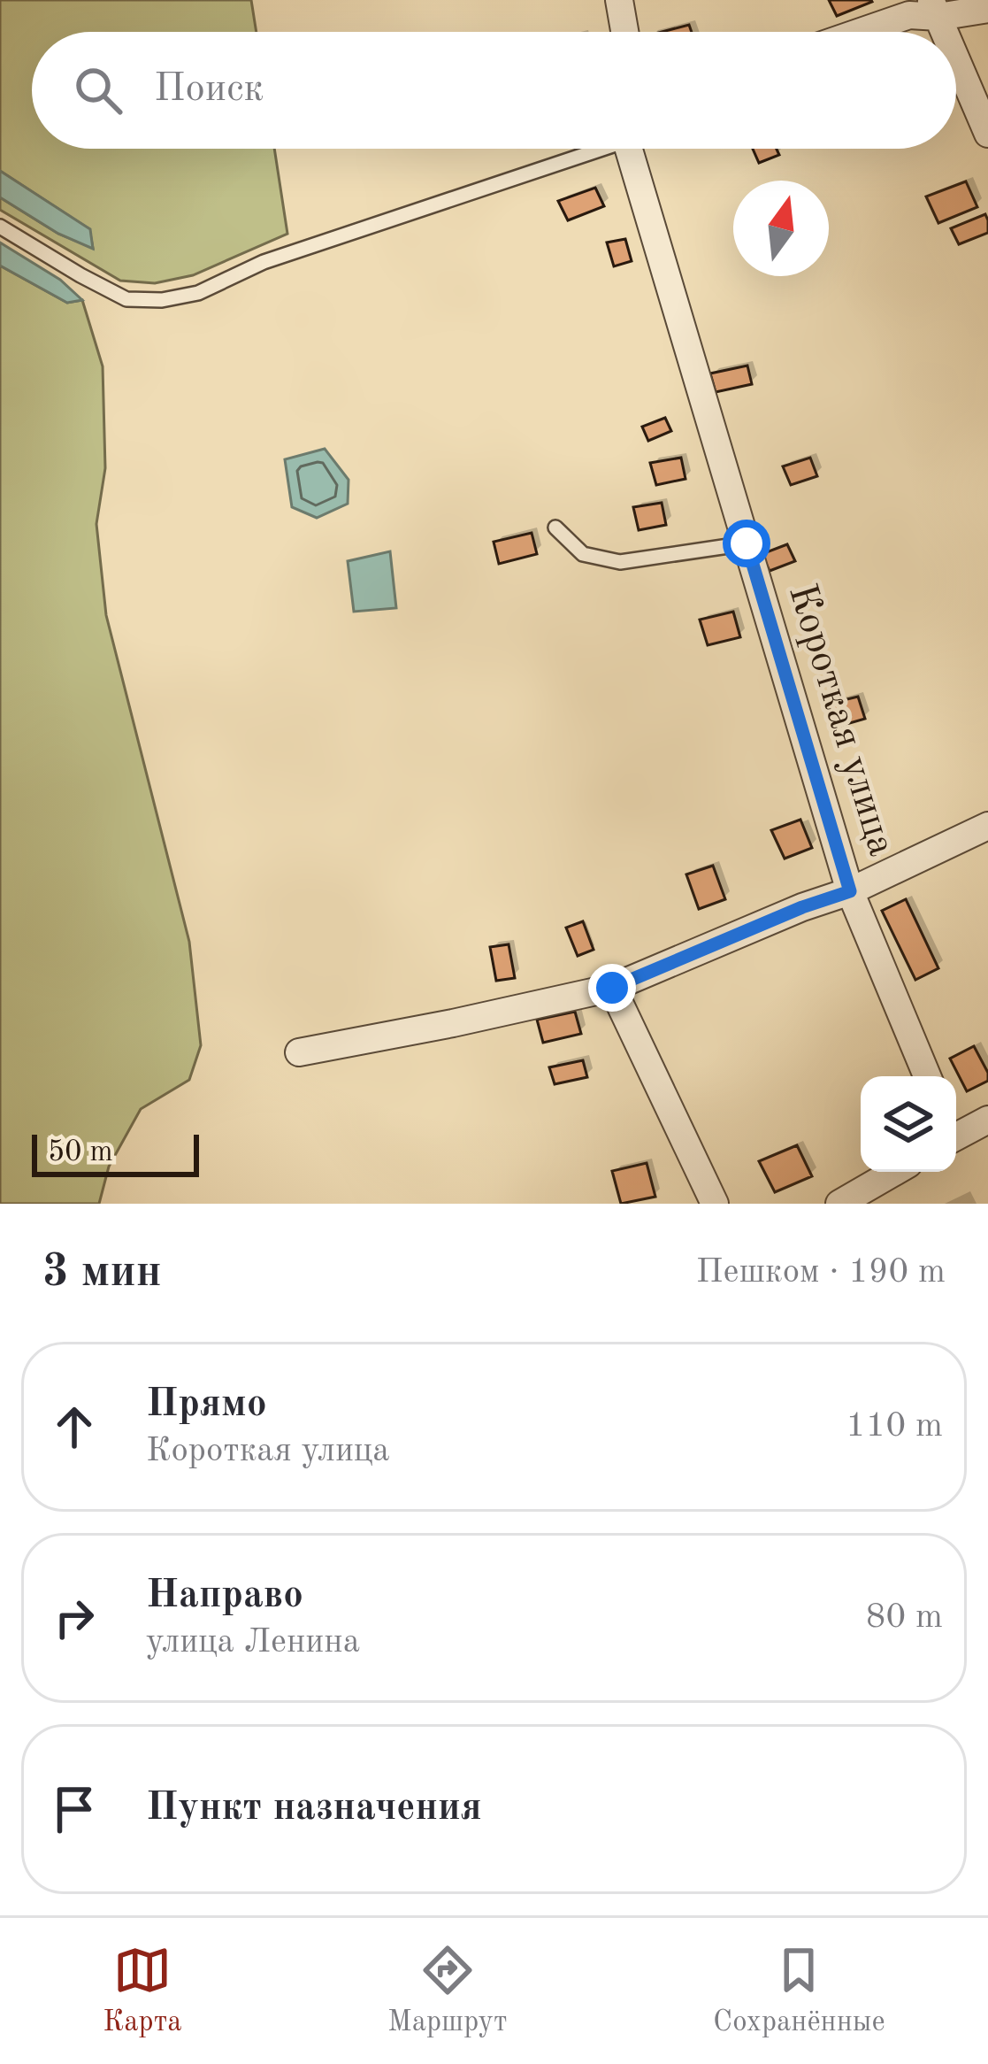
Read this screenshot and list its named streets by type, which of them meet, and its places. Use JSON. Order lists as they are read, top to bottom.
{
  "streets": {
    "street": ["Короткая улица"]
  },
  "scale_bar": "50 m",
  "north": "top",
  "page": {
    "search": "Поиск",
    "scale": "50 m",
    "heading": ["3 мин", "Пешком · 190 m"],
    "list": [
      ["Прямо", "Короткая улица", "110 m"],
      ["Направо", "улица Ленина", "80 m"],
      "Пункт назначения"
    ],
    "nav": ["Карта", "Маршрут", "Сохранённые"]
  }
}
